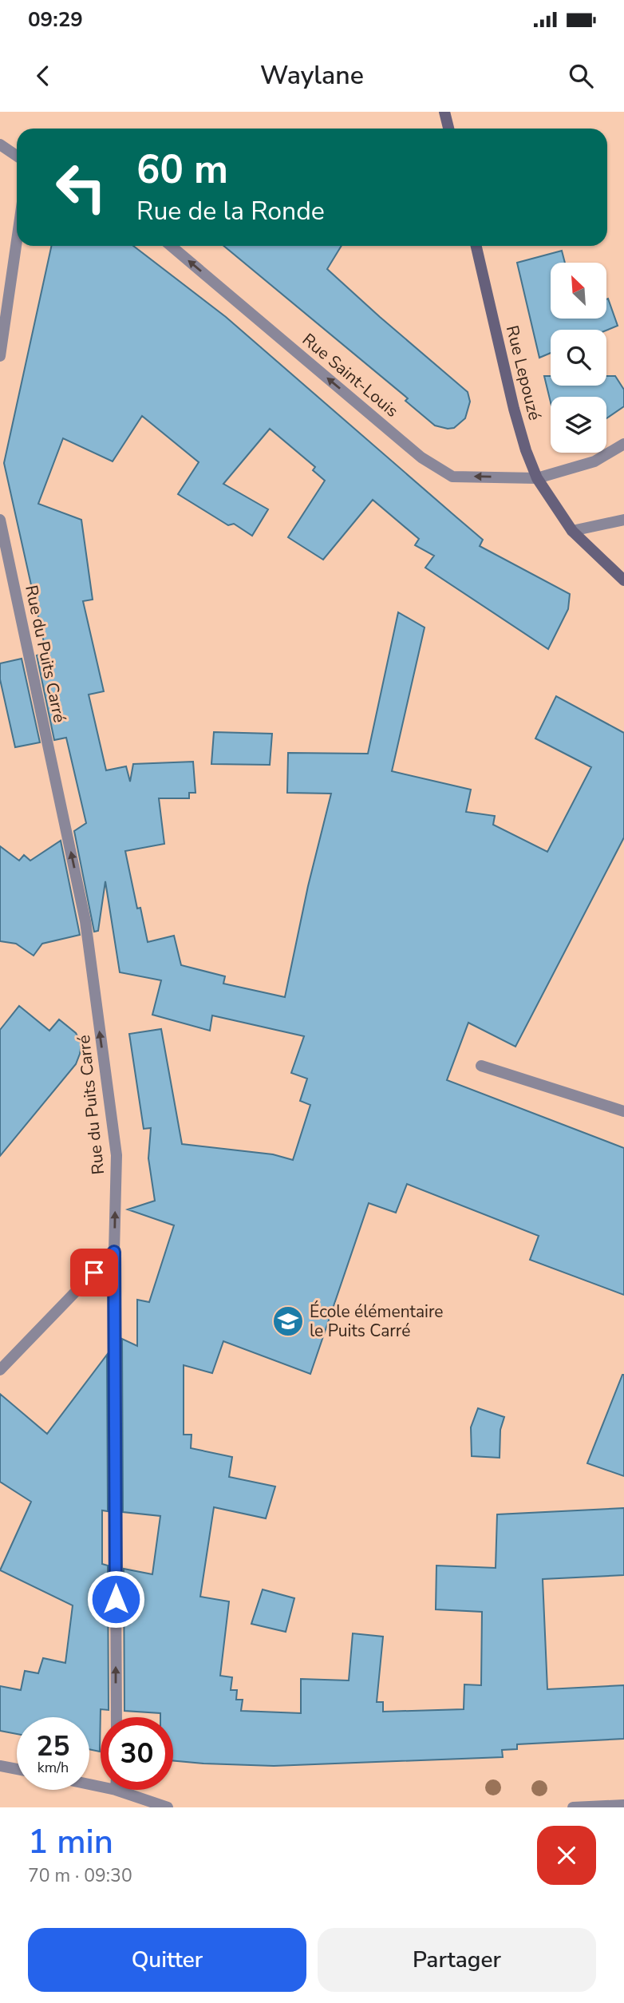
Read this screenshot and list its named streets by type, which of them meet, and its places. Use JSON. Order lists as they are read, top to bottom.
{
  "streets": {
    "main road": ["Rue Lepouzé"],
    "street": ["Rue Saint-Louis", "Rue du Puits Carré"]
  },
  "crossings": [
    ["Rue Lepouzé", "Rue Saint-Louis"]
  ],
  "one_way": ["Rue Saint-Louis", "Rue du Puits Carré"],
  "places": {
    "school or university": ["École élémentaire le Puits Carré"]
  },
  "north": "top left",
  "page": {
    "status": "09:29",
    "header": "Waylane",
    "turn": ["60 m", "Rue de la Ronde"],
    "speed": "25 km/h",
    "limit": "30",
    "heading": ["1 min", "70 m · 09:30"],
    "buttons": ["Quitter", "Partager"]
  }
}
